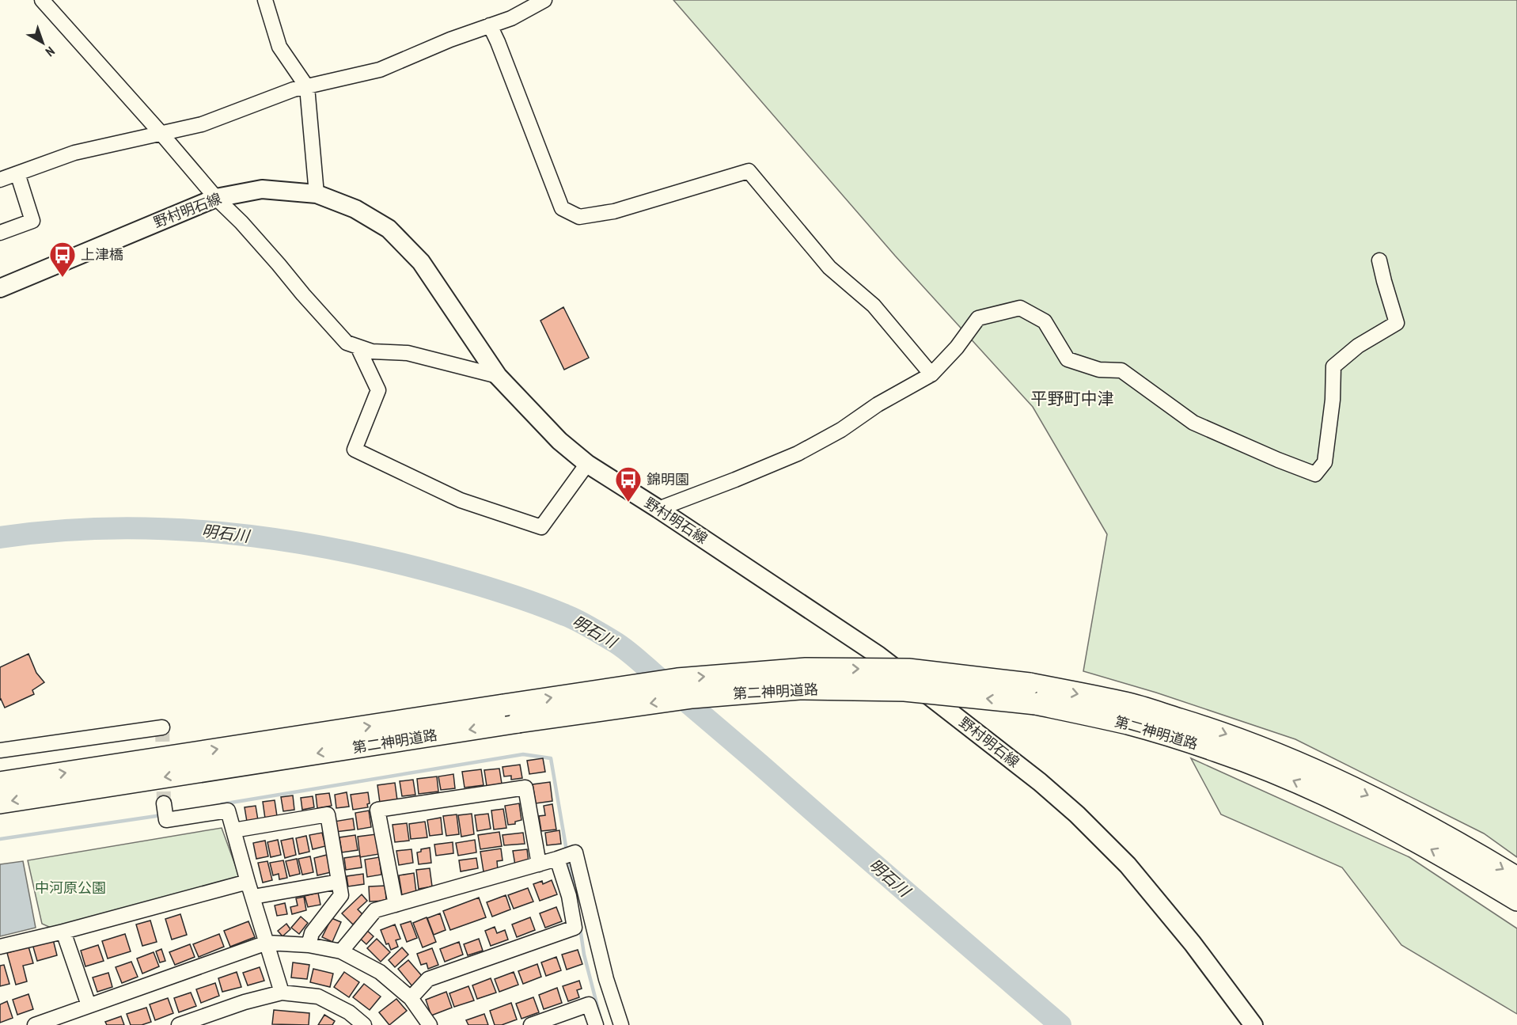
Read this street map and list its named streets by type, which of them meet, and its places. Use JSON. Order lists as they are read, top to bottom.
{
  "streets": {
    "highway": ["第二神明道路"],
    "main road": ["野村明石線"]
  },
  "districts": ["平野町中津"],
  "water": ["明石川"],
  "parks": ["中河原公園"],
  "places": {
    "bus stop": ["上津橋", "錦明園"]
  },
  "north": "bottom right"
}
